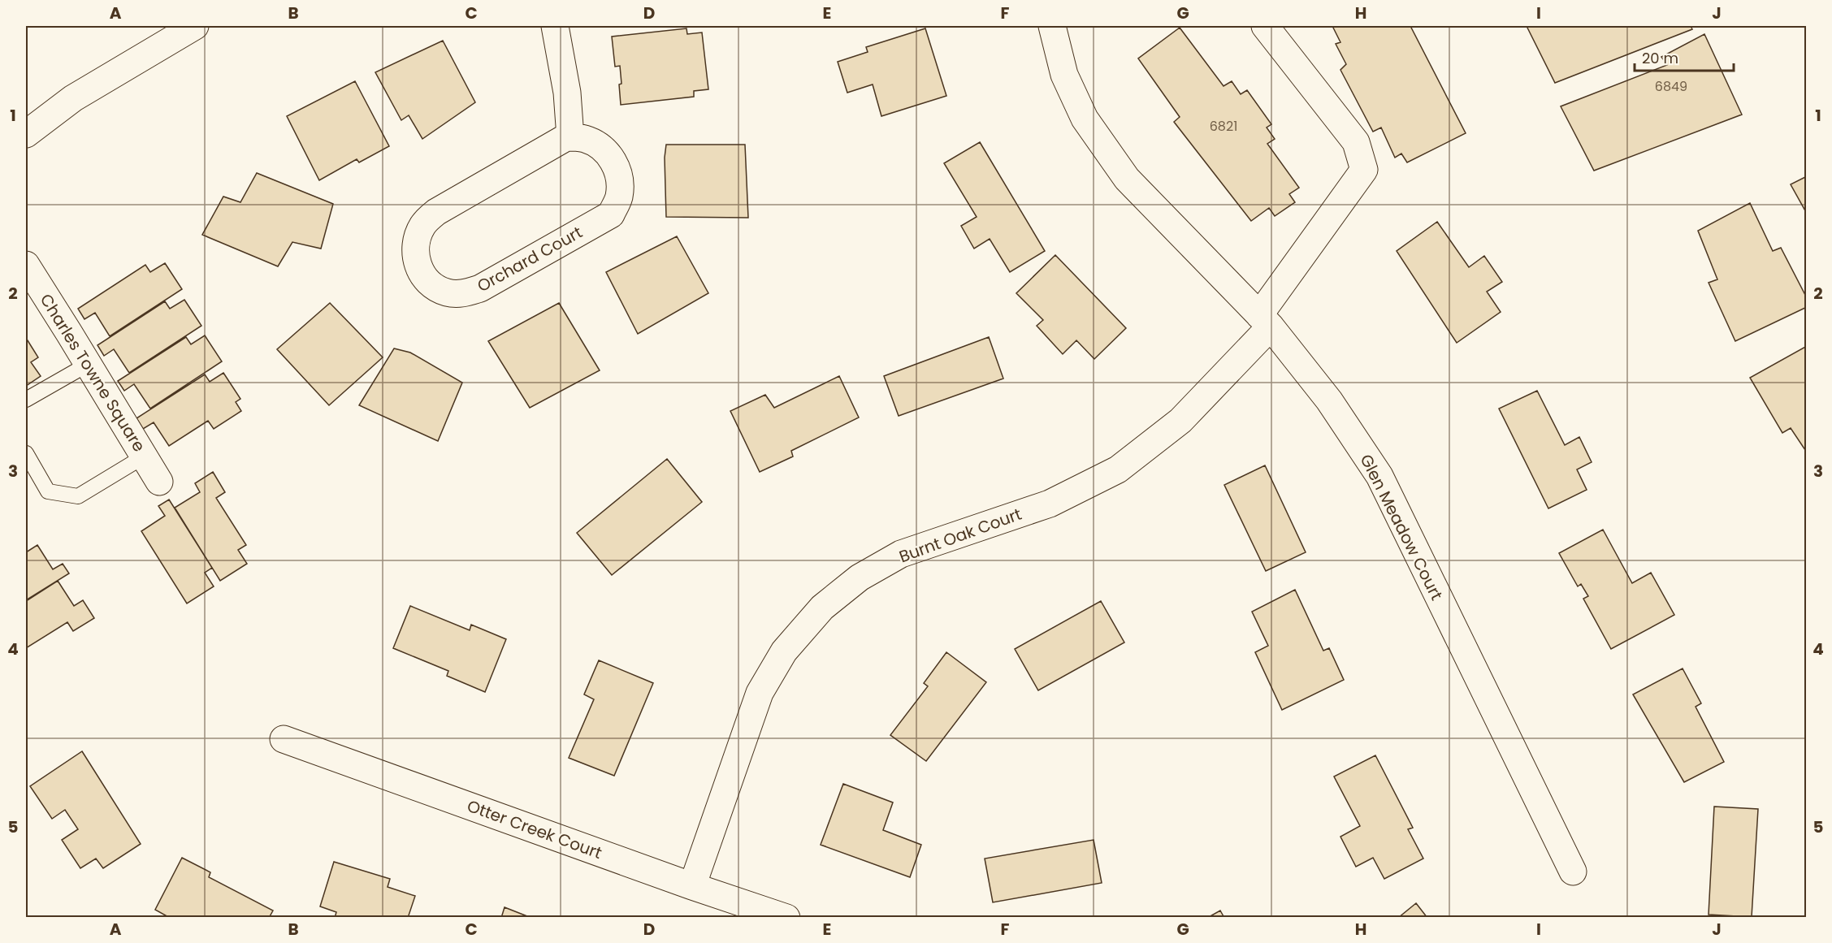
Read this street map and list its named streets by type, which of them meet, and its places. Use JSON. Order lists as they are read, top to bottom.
{
  "streets": {
    "street": [
      "Orchard Court",
      "Charles Towne Square",
      "Glen Meadow Court",
      "Burnt Oak Court",
      "Otter Creek Court"
    ]
  },
  "crossings": [
    ["Glen Meadow Court", "Burnt Oak Court"],
    ["Burnt Oak Court", "Otter Creek Court"]
  ],
  "house_numbers": ["6849", "6821"],
  "scale_bar": "20 m",
  "grid": {
    "columns": [
      "A",
      "B",
      "C",
      "D",
      "E",
      "F",
      "G",
      "H",
      "I",
      "J"
    ],
    "rows": [
      "1",
      "2",
      "3",
      "4",
      "5"
    ]
  }
}
